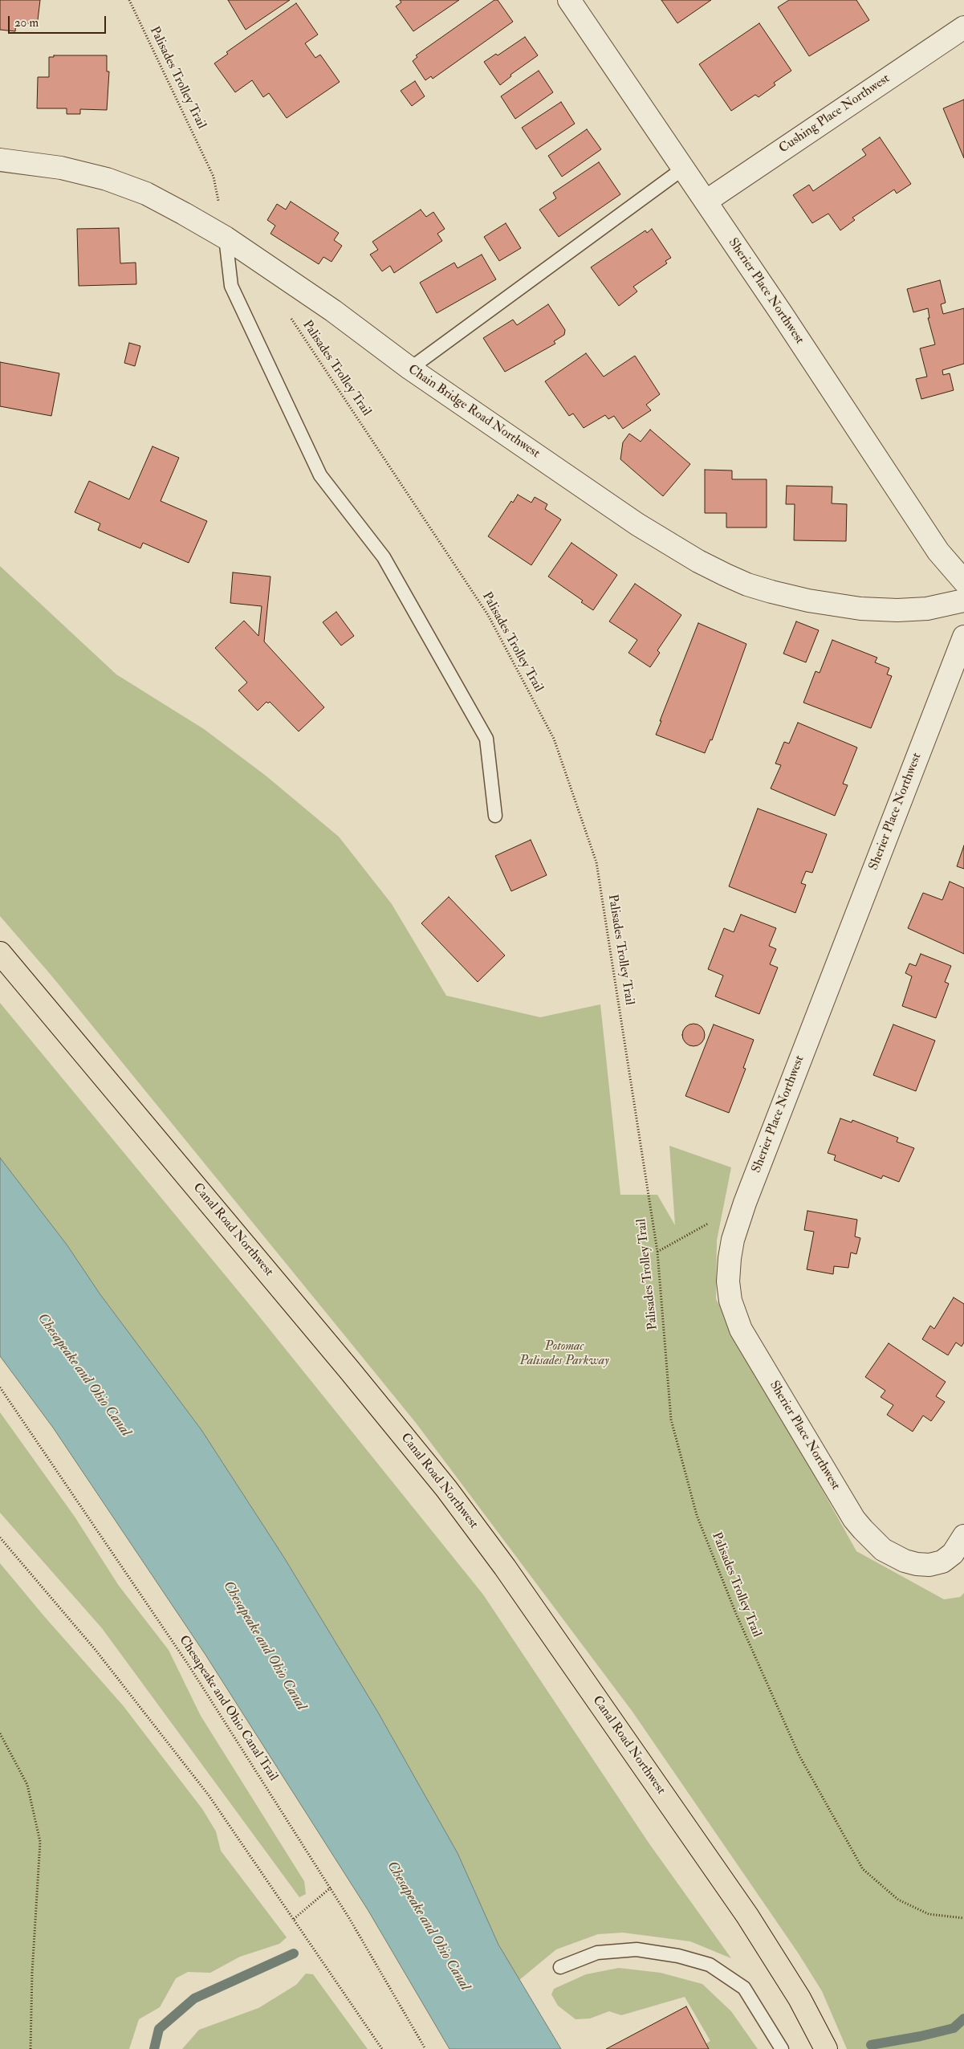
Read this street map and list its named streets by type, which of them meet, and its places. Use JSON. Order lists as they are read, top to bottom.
{
  "streets": {
    "highway": ["Canal Road Northwest"],
    "street": ["Cushing Place Northwest", "Sherier Place Northwest", "Chain Bridge Road Northwest"],
    "path": ["Palisades Trolley Trail", "Chesapeake and Ohio Canal Trail"]
  },
  "crossings": [
    ["Palisades Trolley Trail", "Chain Bridge Road Northwest"],
    ["Cushing Place Northwest", "Sherier Place Northwest"]
  ],
  "water": ["Chesapeake and Ohio Canal"],
  "parks": ["Potomac Palisades Parkway"],
  "scale_bar": "20 m"
}
